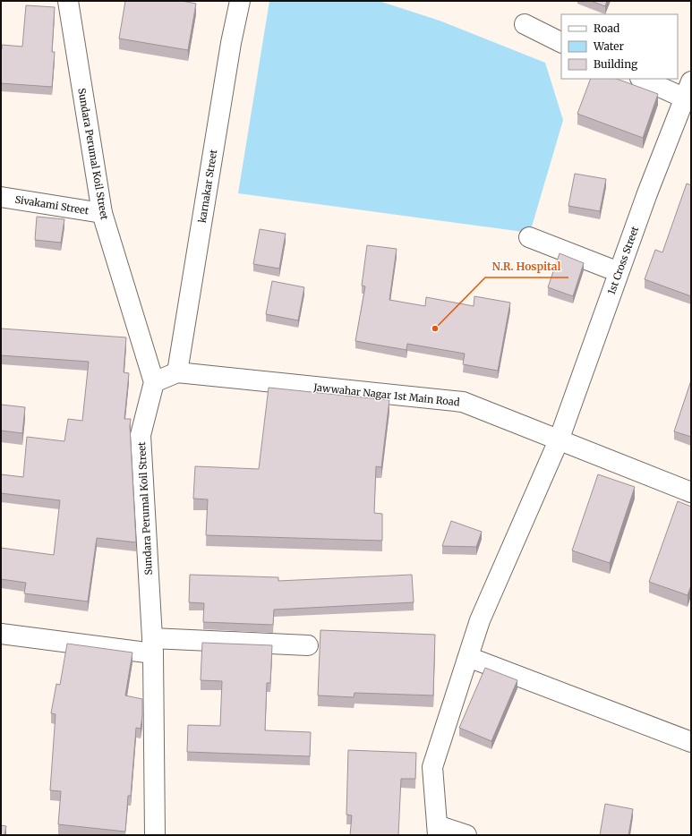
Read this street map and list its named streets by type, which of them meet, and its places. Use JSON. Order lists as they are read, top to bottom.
{
  "streets": {
    "street": [
      "Sundara Perumal Koil Street",
      "karnakar Street",
      "Sivakami Street",
      "1st Cross Street",
      "Jawwahar Nagar 1st Main Road"
    ]
  },
  "crossings": [
    ["Sundara Perumal Koil Street", "Sivakami Street"],
    ["Sundara Perumal Koil Street", "Jawwahar Nagar 1st Main Road"],
    ["karnakar Street", "Jawwahar Nagar 1st Main Road"],
    ["1st Cross Street", "Jawwahar Nagar 1st Main Road"]
  ],
  "places": ["N.R. Hospital"],
  "legend": ["Road", "Water", "Building"]
}
